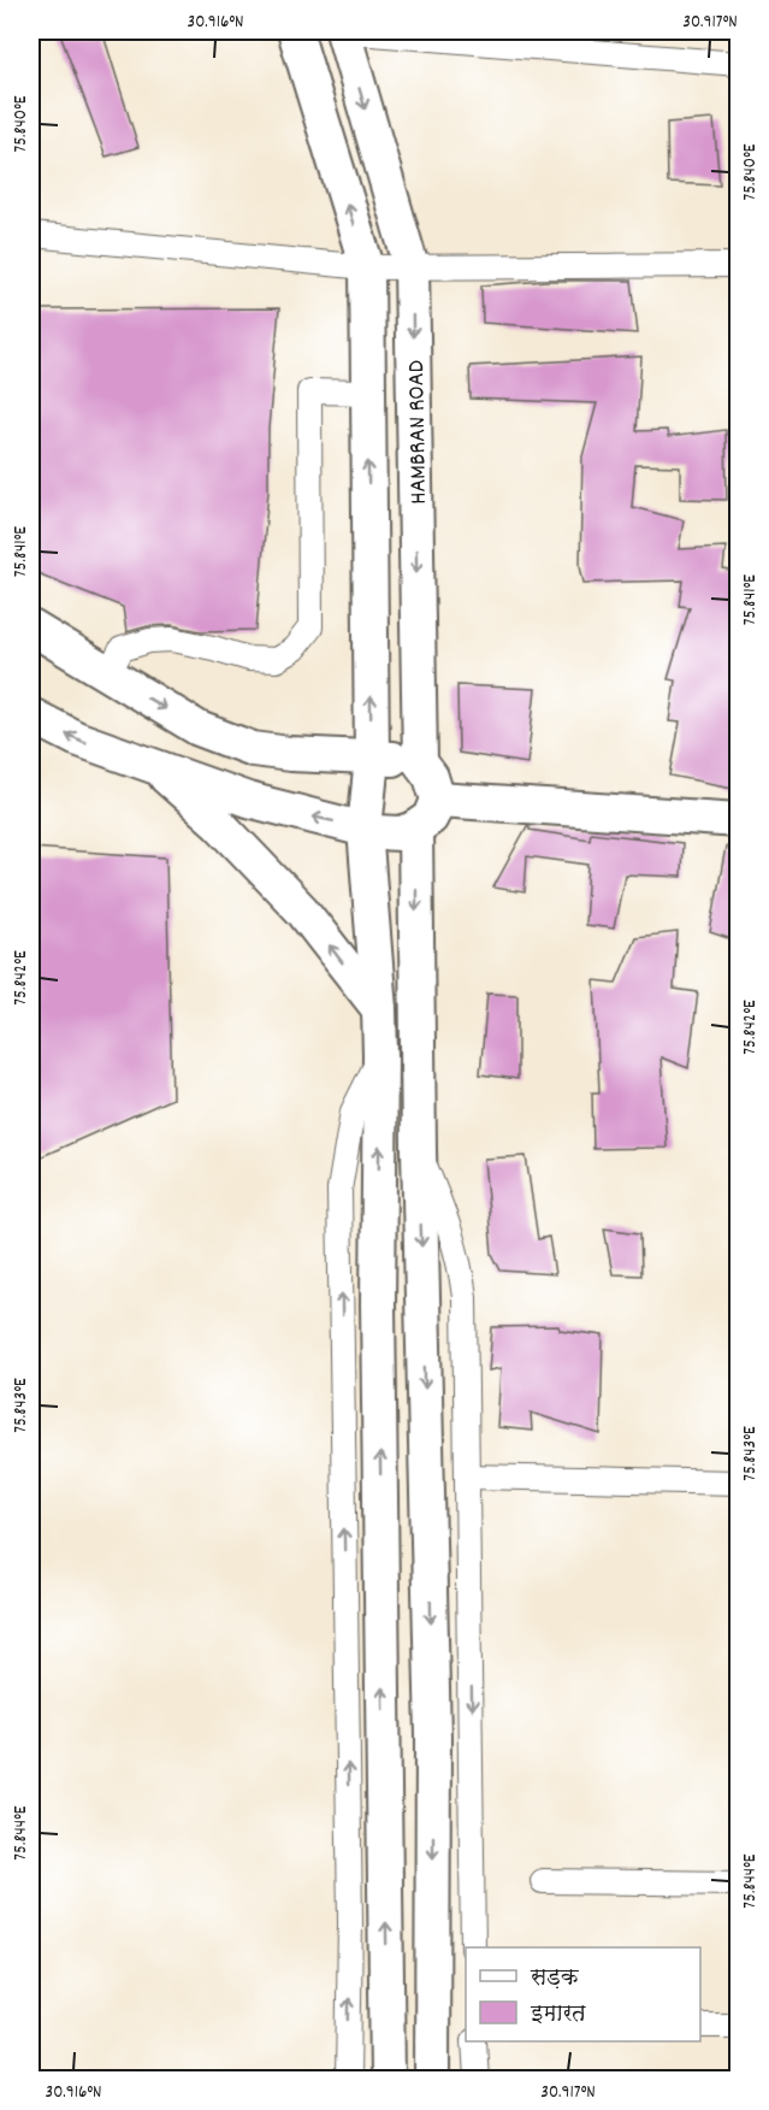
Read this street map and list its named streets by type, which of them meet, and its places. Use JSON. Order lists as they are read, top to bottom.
{
  "streets": {
    "main road": ["HAMBRAN ROAD"]
  },
  "legend": ["सड़क", "इमारत"],
  "coordinates": [
    "30.916°N",
    "30.917°N",
    "75.840°E",
    "75.841°E",
    "75.842°E",
    "75.843°E",
    "75.844°E"
  ]
}
